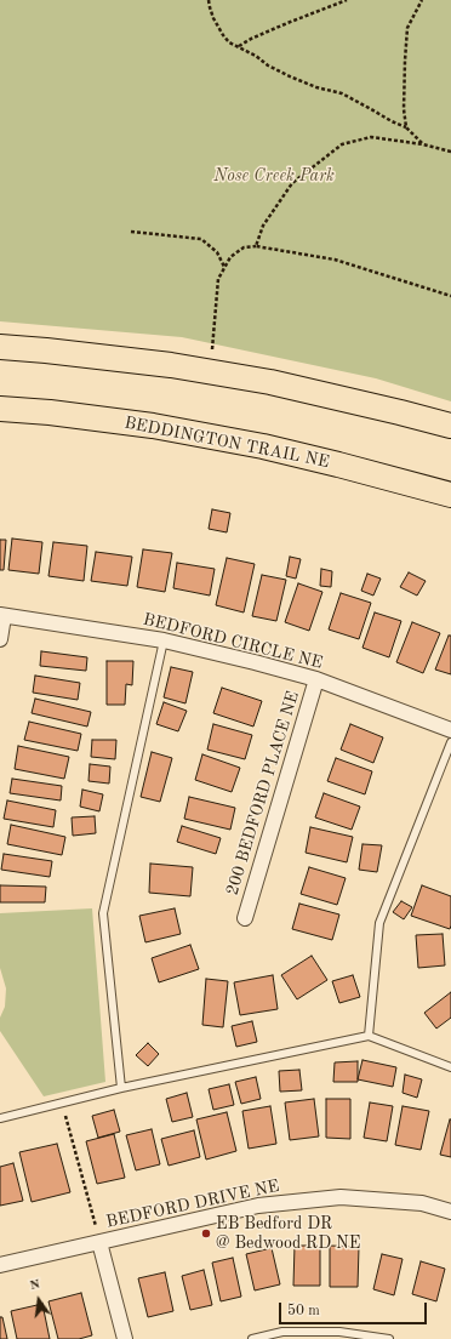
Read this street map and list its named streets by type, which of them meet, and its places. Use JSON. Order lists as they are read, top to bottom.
{
  "streets": {
    "main road": ["BEDDINGTON TRAIL NE"],
    "street": ["BEDFORD CIRCLE NE", "200 BEDFORD PLACE NE", "BEDFORD DRIVE NE"]
  },
  "crossings": [
    ["BEDFORD CIRCLE NE", "200 BEDFORD PLACE NE"]
  ],
  "parks": ["Nose Creek Park"],
  "places": ["EB Bedford DR @ Bedwood RD NE"],
  "scale_bar": "50 m",
  "north": "top"
}
